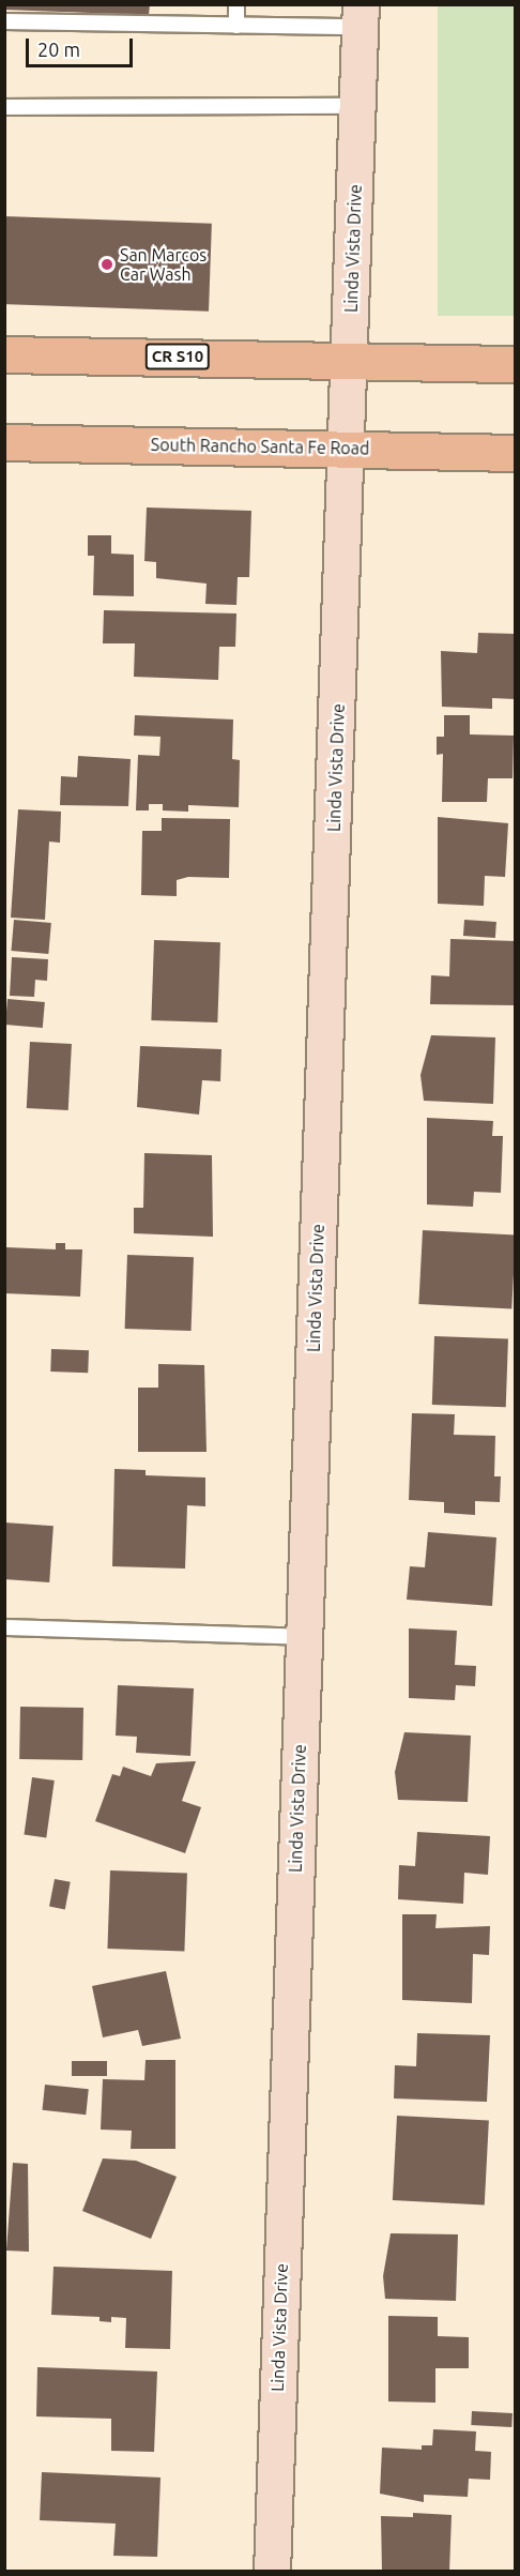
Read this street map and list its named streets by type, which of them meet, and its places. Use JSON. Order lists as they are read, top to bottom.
{
  "streets": {
    "main road": ["Linda Vista Drive", "CR S10", "South Rancho Santa Fe Road"]
  },
  "crossings": [
    ["Linda Vista Drive", "CR S10"],
    ["Linda Vista Drive", "South Rancho Santa Fe Road"]
  ],
  "places": ["San Marcos Car Wash"],
  "scale_bar": "20 m"
}
